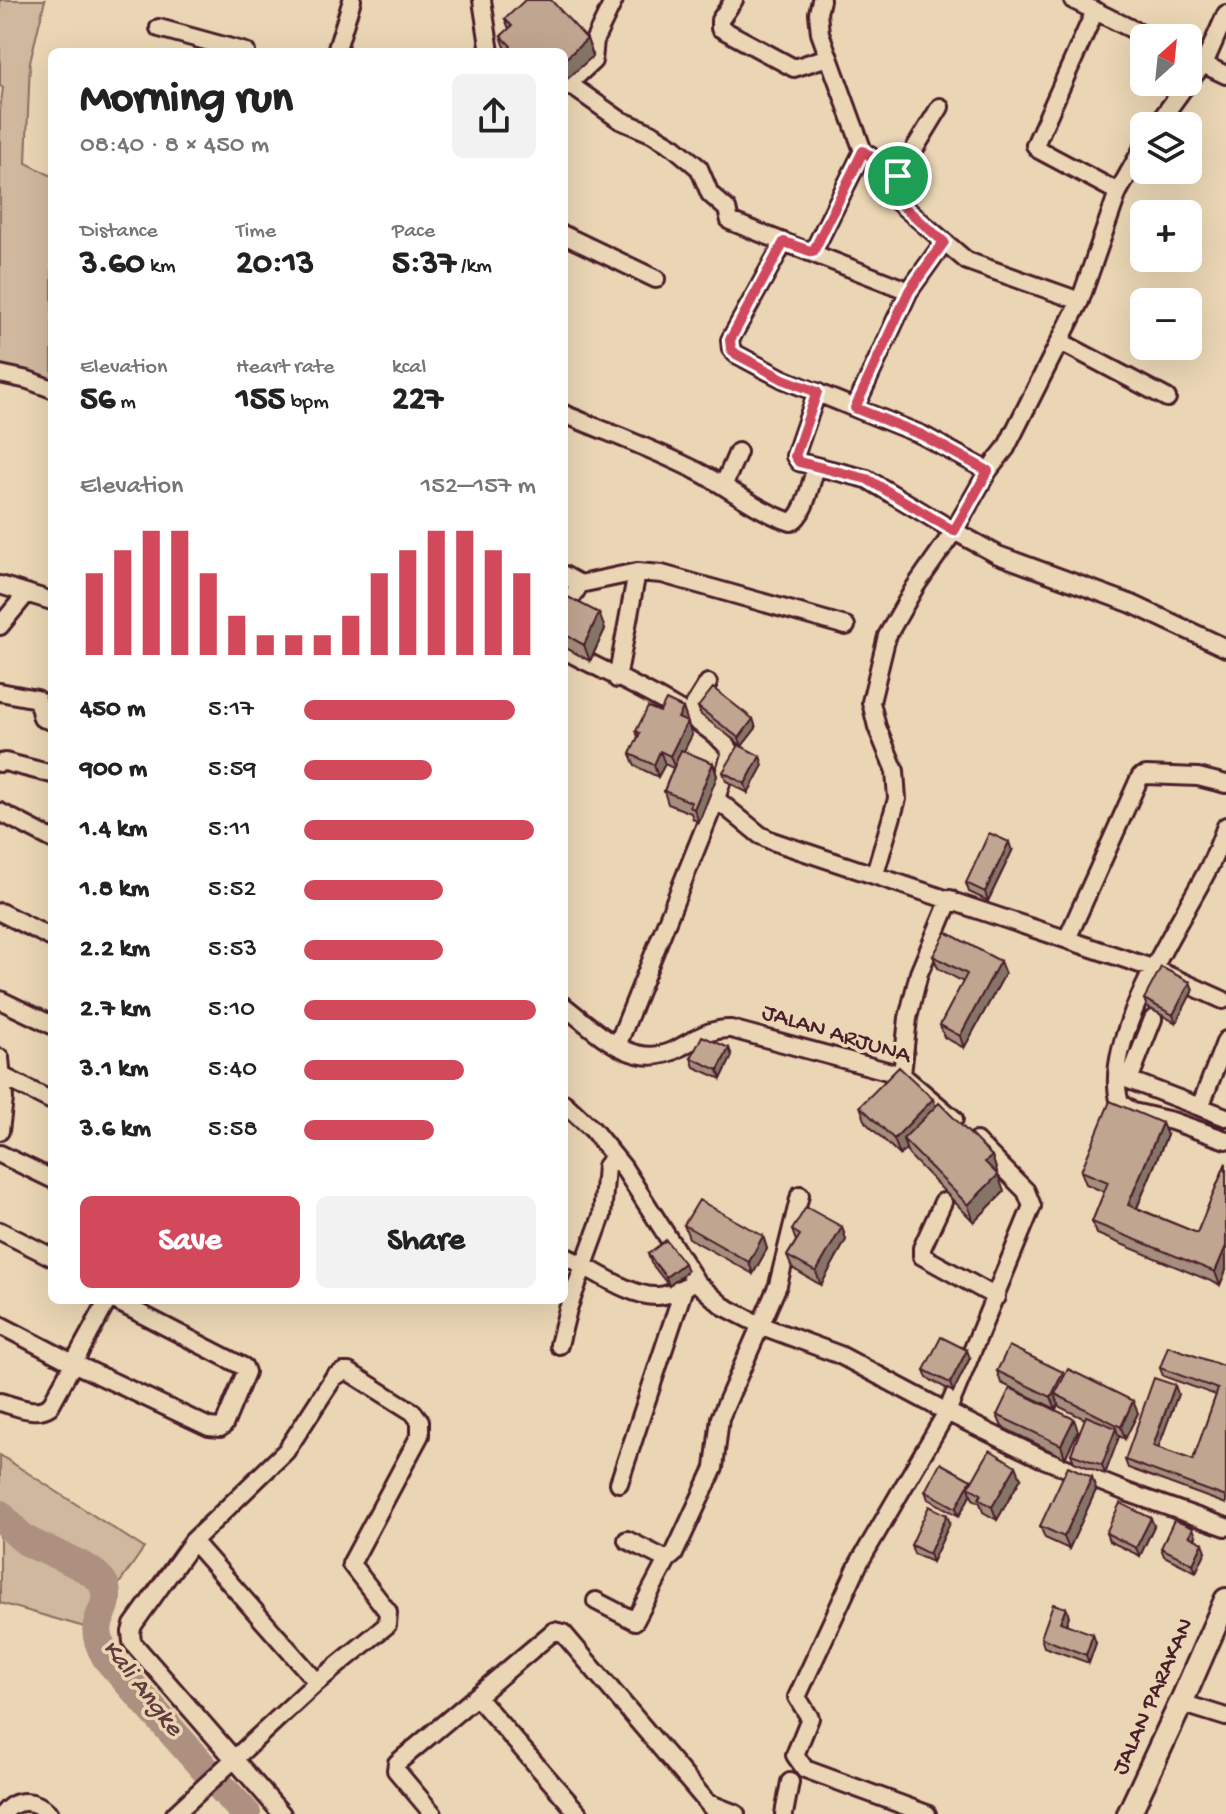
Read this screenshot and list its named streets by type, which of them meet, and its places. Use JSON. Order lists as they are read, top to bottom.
{
  "streets": {
    "street": ["JALAN ARJUNA", "JALAN PARAKAN"]
  },
  "water": ["Kali Angke"],
  "north": "top right",
  "page": {
    "map_buttons": ["+", "−"],
    "heading": ["Morning run", "08:40 · 8 × 450 m"],
    "stats": [
      ["Distance", "3.60 km"],
      ["Time", "20:13"],
      ["Pace", "5:37 /km"],
      ["Elevation", "56 m"],
      ["Heart rate", "155 bpm"],
      ["kcal", "227"]
    ],
    "chart": ["Elevation", "152–157 m"],
    "list": [
      {
        "name": "450 m",
        "note": "5:17"
      },
      {
        "name": "900 m",
        "note": "5:59"
      },
      {
        "name": "1.4 km",
        "note": "5:11"
      },
      {
        "name": "1.8 km",
        "note": "5:52"
      },
      {
        "name": "2.2 km",
        "note": "5:53"
      },
      {
        "name": "2.7 km",
        "note": "5:10"
      },
      {
        "name": "3.1 km",
        "note": "5:40"
      },
      {
        "name": "3.6 km",
        "note": "5:58"
      }
    ],
    "buttons": ["Save", "Share"]
  }
}
